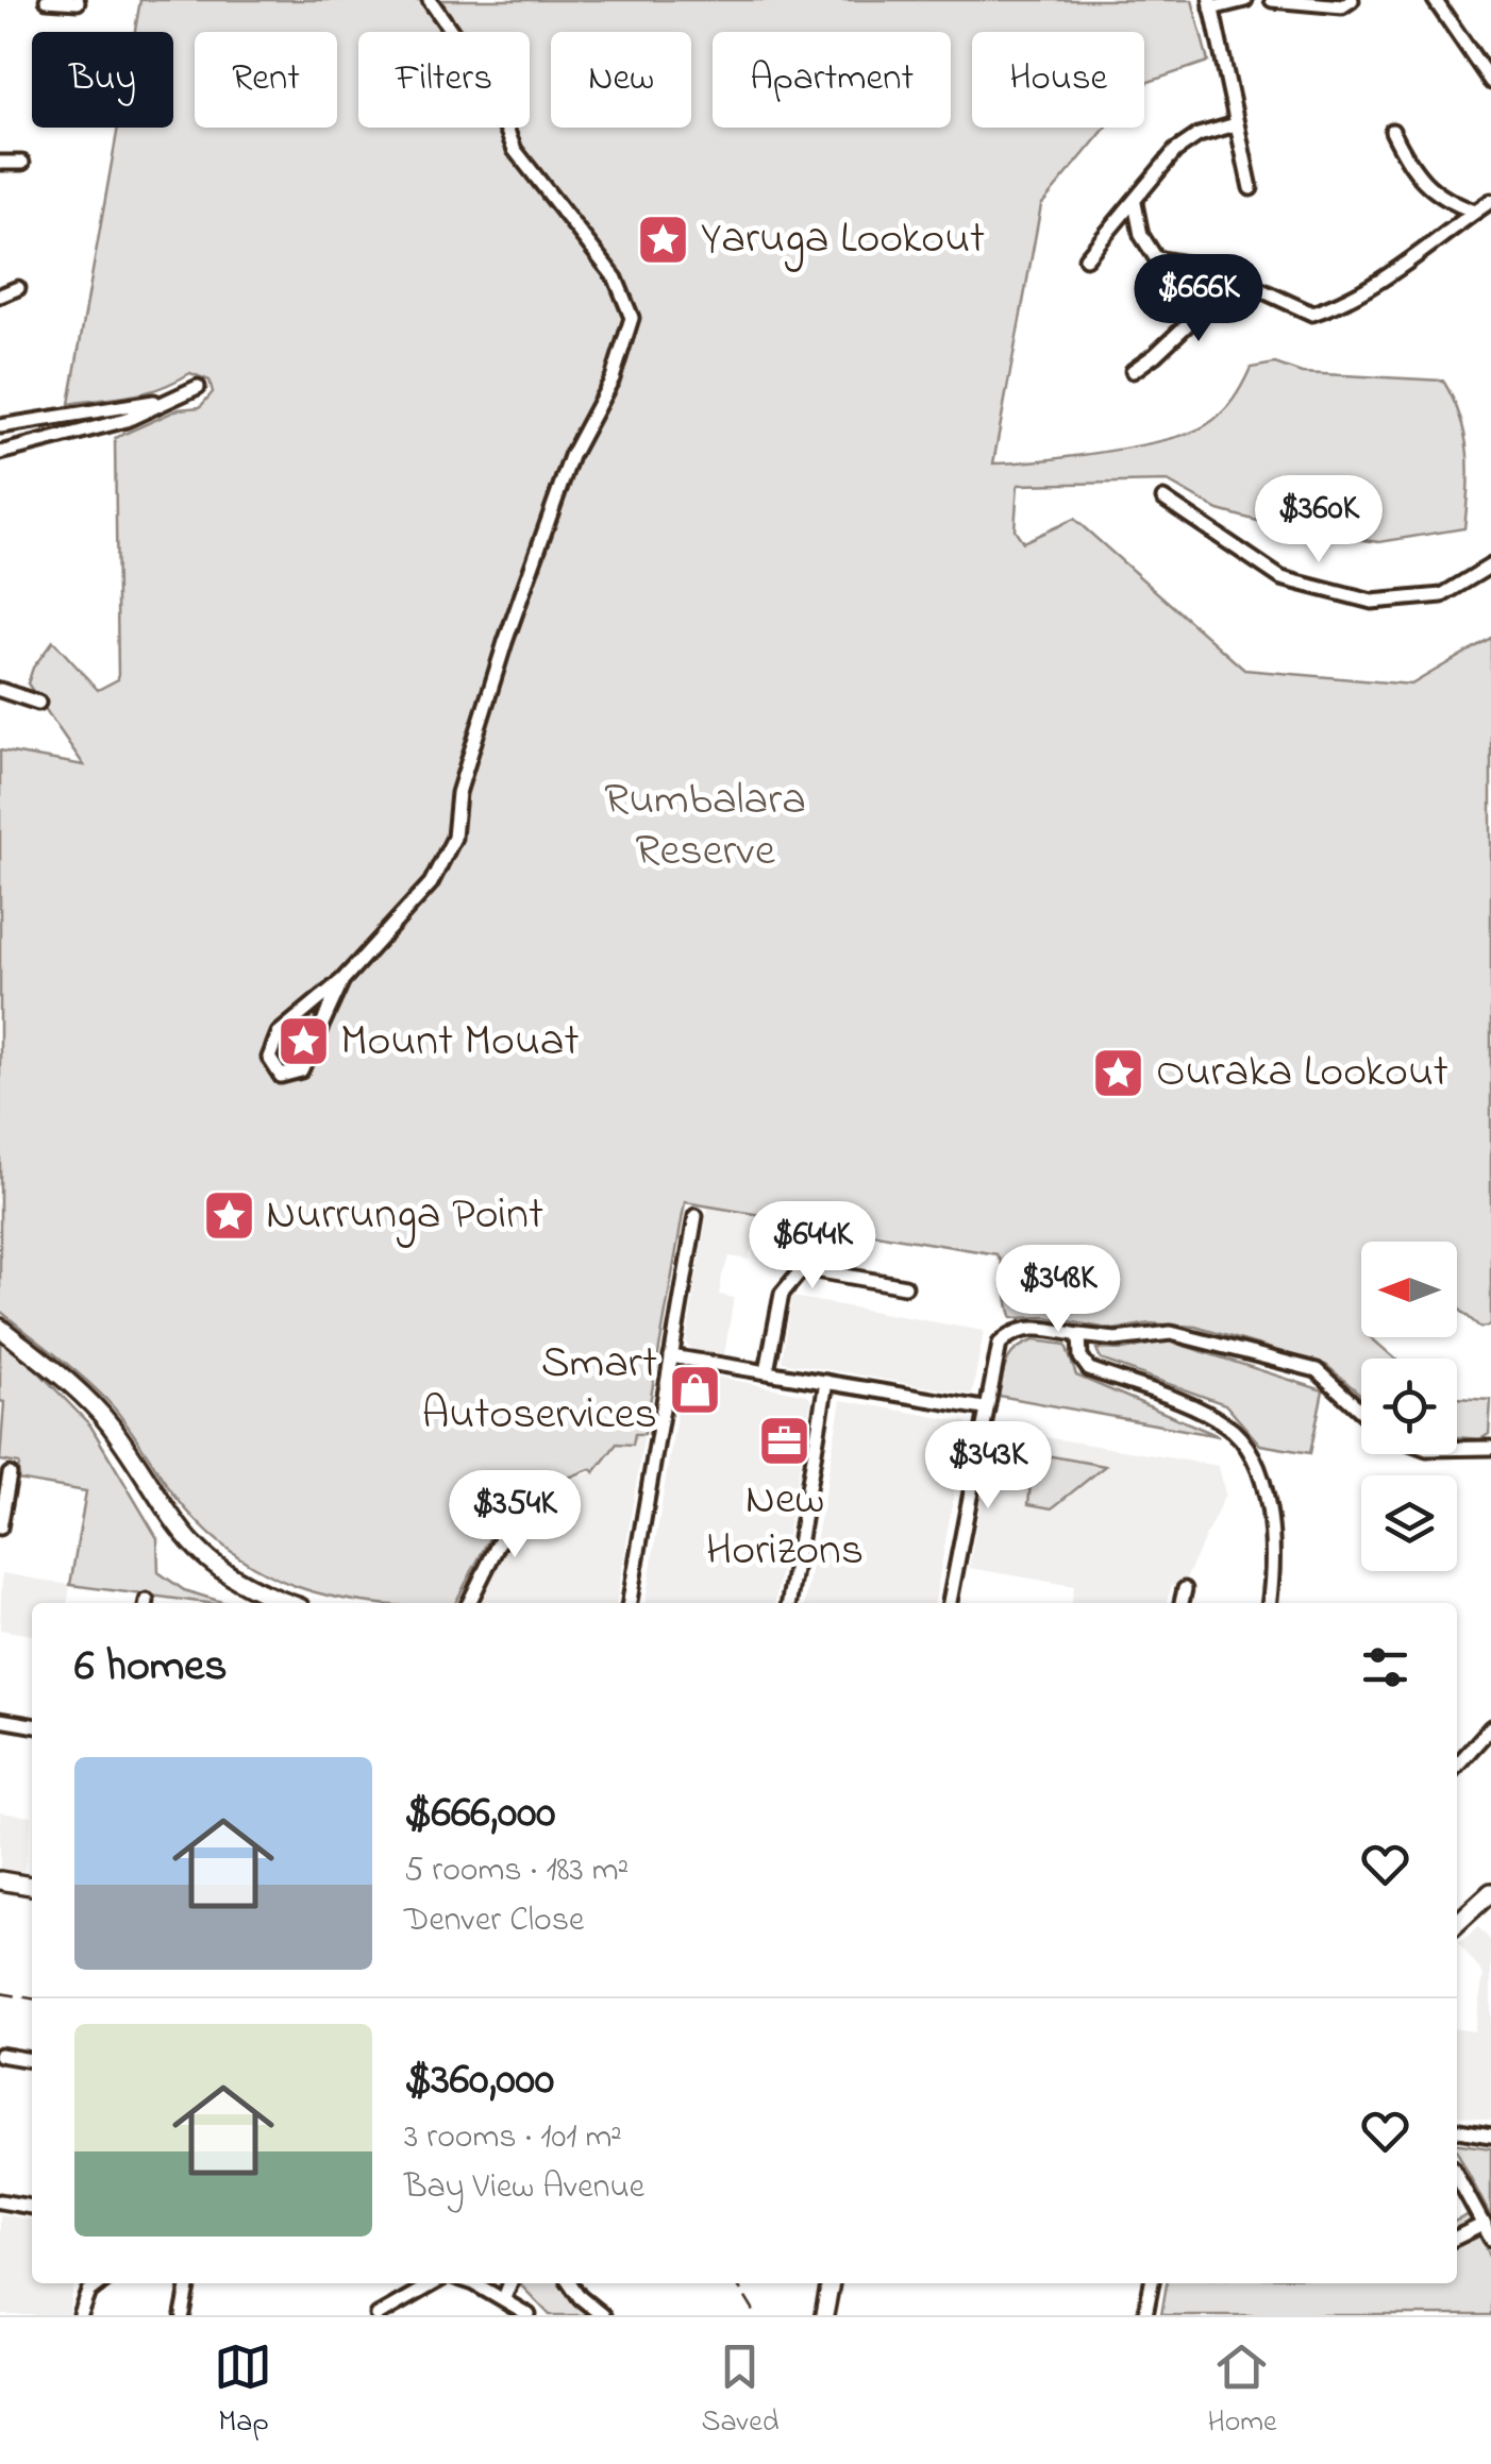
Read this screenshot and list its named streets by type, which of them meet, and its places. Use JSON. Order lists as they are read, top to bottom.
{
  "parks": ["Rumbalara Reserve"],
  "places": {
    "place": [
      "Yaruga Lookout",
      "Mount Mouat",
      "Ouraka Lookout",
      "Nurrunga Point"
    ],
    "shop": ["Smart Autoservices"],
    "office": ["New Horizons"]
  },
  "north": "left",
  "page": {
    "chip": [
      "Buy",
      "Rent",
      "Filters",
      "New",
      "Apartment",
      "House"
    ],
    "price": [
      "$666K",
      "$360K",
      "$644K",
      "$348K",
      "$343K",
      "$354K"
    ],
    "heading": "6 homes",
    "list": [
      {
        "name": "$666,000",
        "note": "5 rooms · 183 m² · Denver Close"
      },
      {
        "name": "$360,000",
        "note": "3 rooms · 101 m² · Bay View Avenue"
      }
    ],
    "tabs": ["Map", "Saved", "Home"]
  }
}
